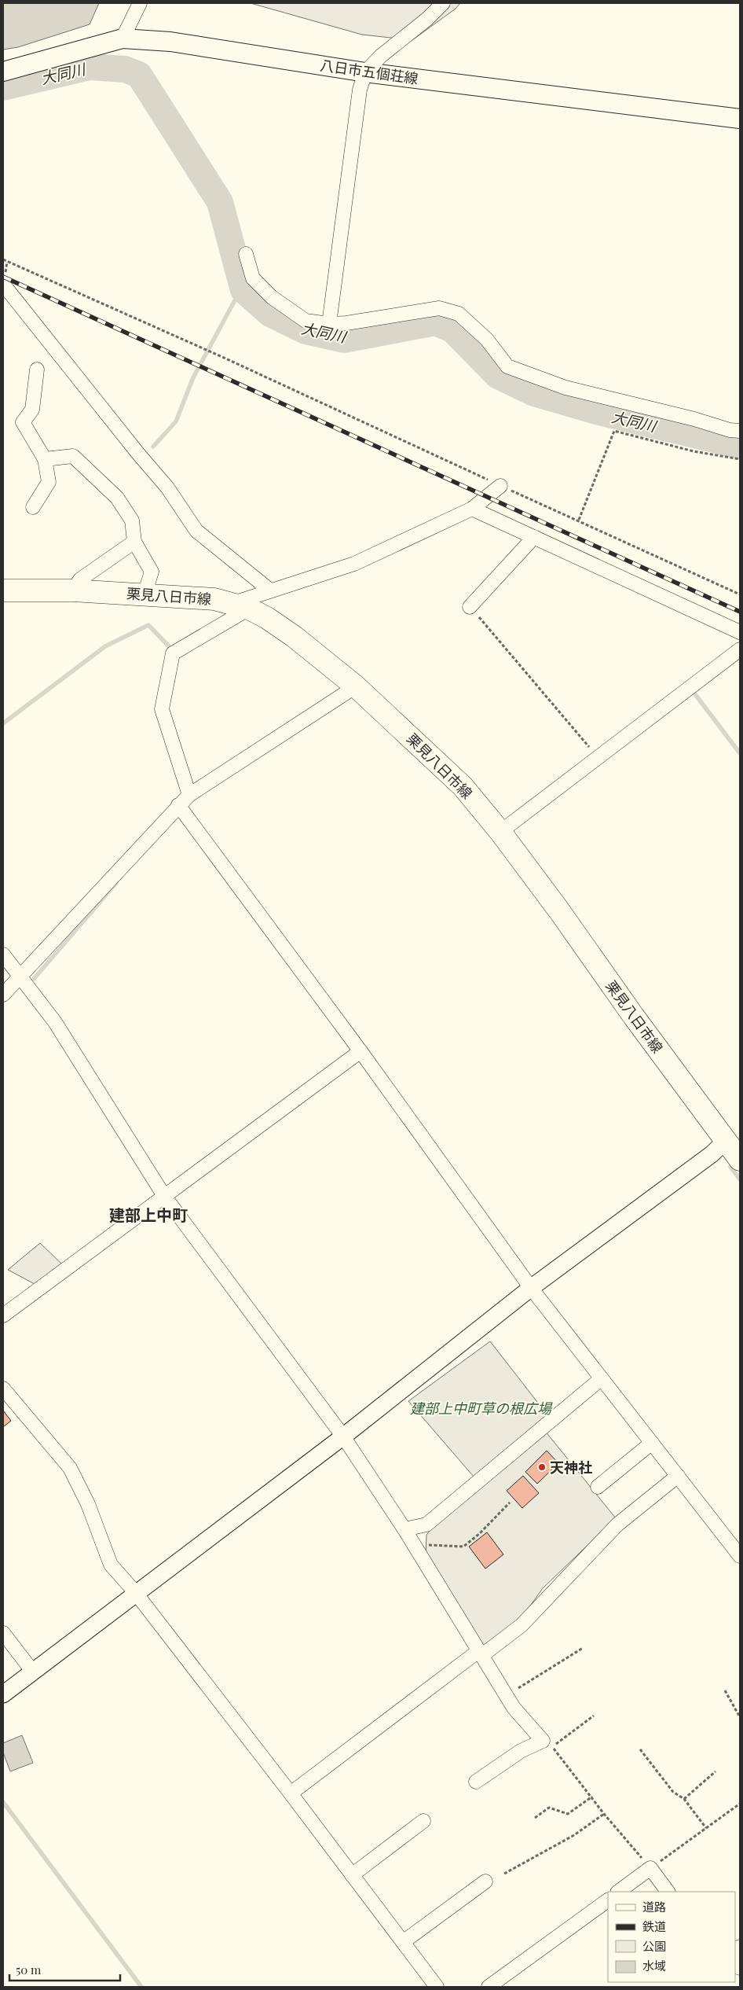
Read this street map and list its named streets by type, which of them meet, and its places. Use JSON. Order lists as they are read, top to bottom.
{
  "streets": {
    "main road": ["八日市五個荘線", "栗見八日市線"]
  },
  "districts": ["建部上中町"],
  "water": ["大同川"],
  "parks": ["建部上中町草の根広場"],
  "places": ["天神社"],
  "legend": [
    "道路",
    "鉄道",
    "公園",
    "水域"
  ],
  "scale_bar": "50 m"
}
